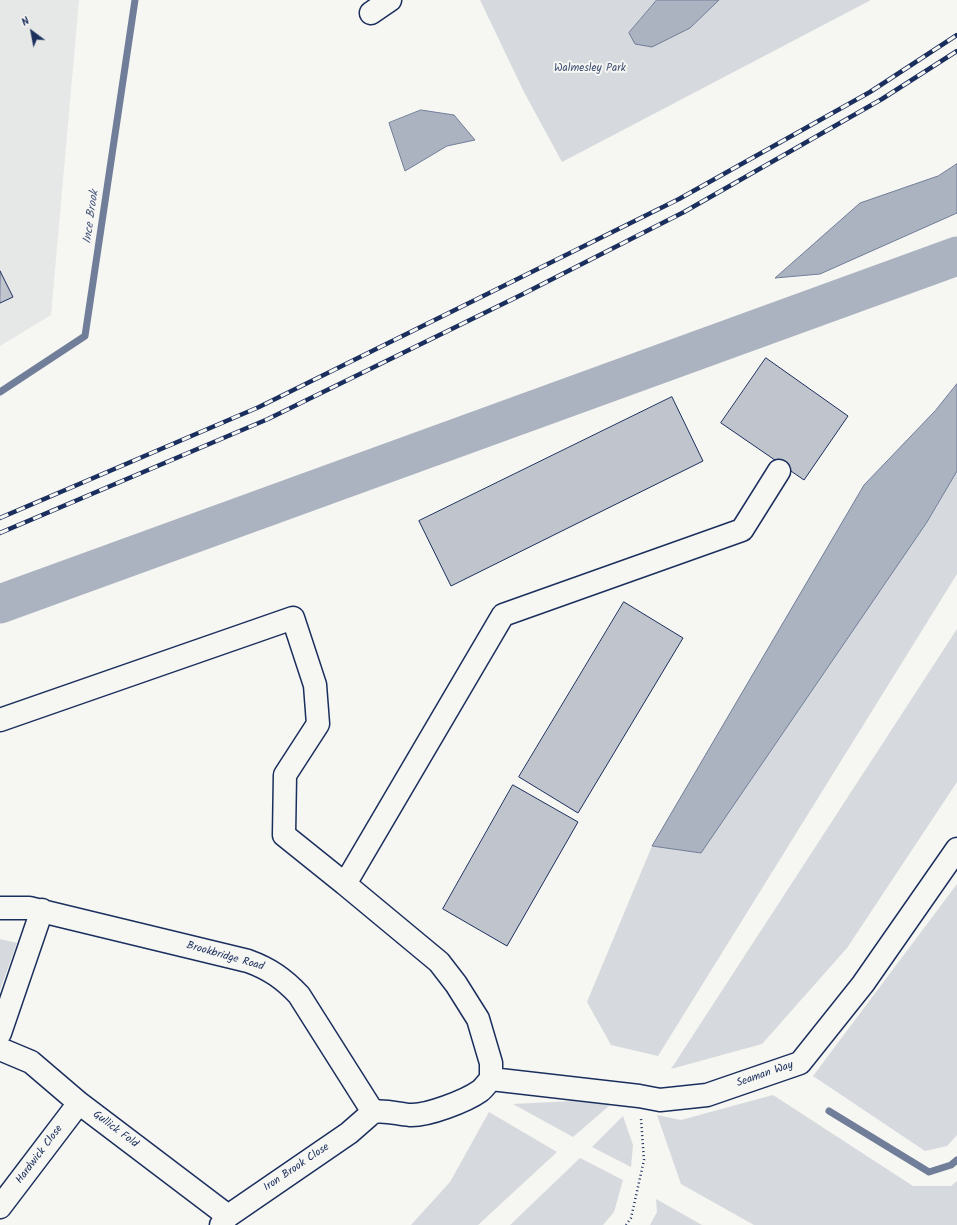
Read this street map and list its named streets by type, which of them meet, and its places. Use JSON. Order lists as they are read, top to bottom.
{
  "streets": {
    "street": [
      "Brookbridge Road",
      "Seaman Way",
      "Gullick Fold",
      "Hardwick Close",
      "Iron Brook Close"
    ]
  },
  "crossings": [
    ["Brookbridge Road", "Iron Brook Close"],
    ["Gullick Fold", "Hardwick Close"],
    ["Gullick Fold", "Iron Brook Close"]
  ],
  "water": ["Ince Brook"],
  "parks": ["Walmesley Park"],
  "north": "top left"
}
